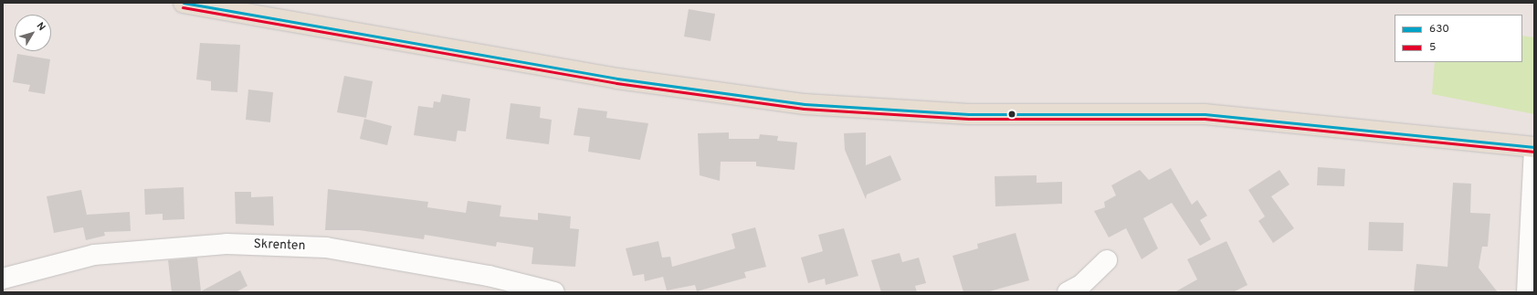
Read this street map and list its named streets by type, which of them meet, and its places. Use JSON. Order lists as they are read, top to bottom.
{
  "streets": {
    "street": ["Skrenten"]
  },
  "lines": ["transit line 630", "transit line 5"],
  "legend": ["630", "5"],
  "north": "top right"
}
